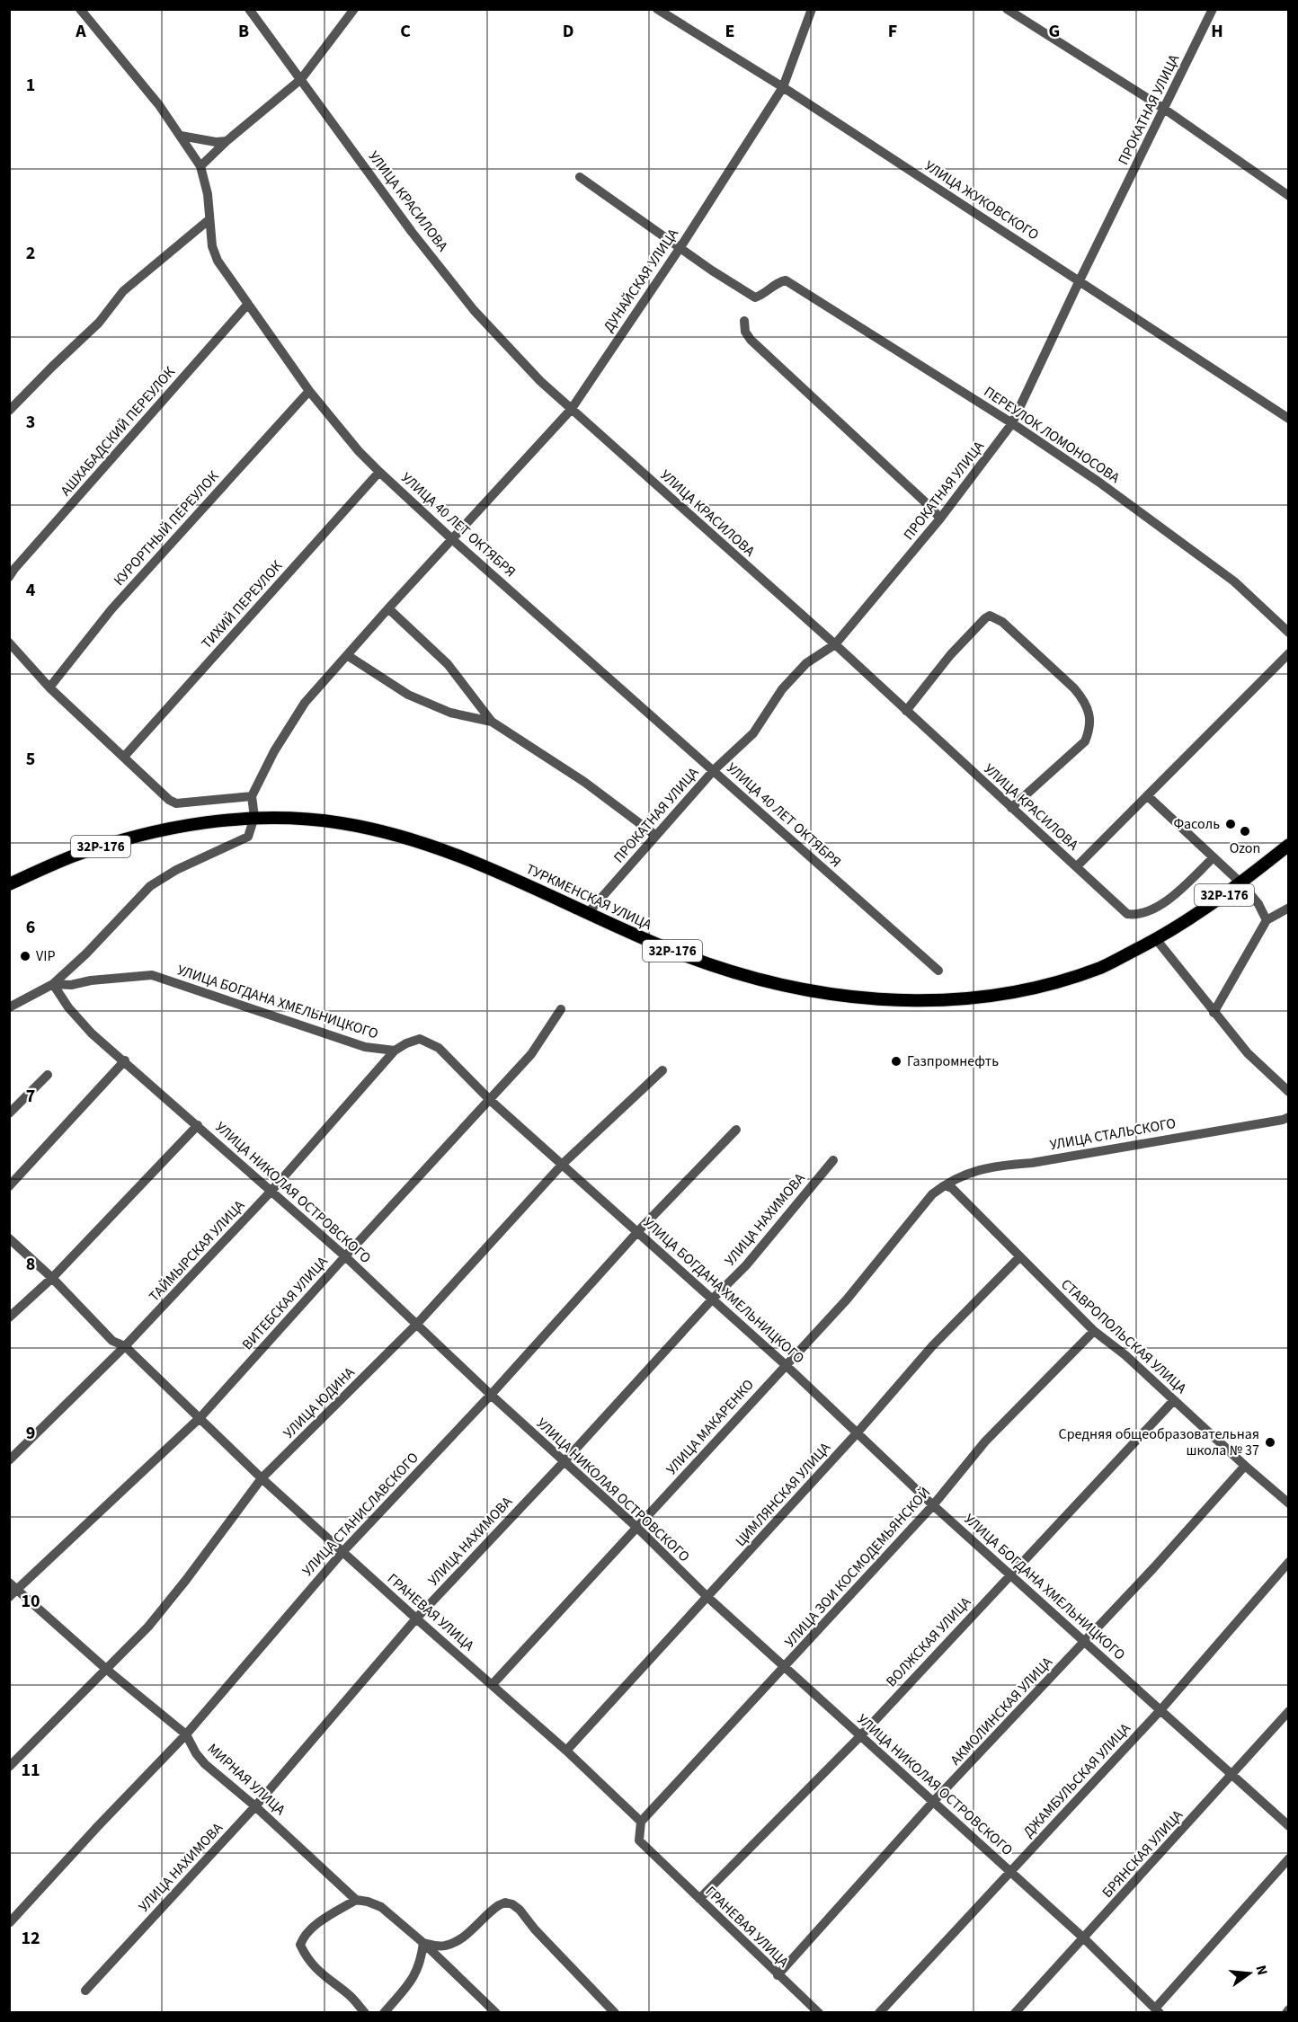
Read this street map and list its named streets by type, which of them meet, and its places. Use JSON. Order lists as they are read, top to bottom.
{
  "streets": {
    "main road": ["32Р-176", "ТУРКМЕНСКАЯ УЛИЦА"],
    "street": [
      "ПРОКАТНАЯ УЛИЦА",
      "УЛИЦА ЖУКОВСКОГО",
      "УЛИЦА КРАСИЛОВА",
      "ДУНАЙСКАЯ УЛИЦА",
      "АШХАБАДСКИЙ ПЕРЕУЛОК",
      "ПЕРЕУЛОК ЛОМОНОСОВА",
      "УЛИЦА 40 ЛЕТ ОКТЯБРЯ",
      "КУРОРТНЫЙ ПЕРЕУЛОК",
      "ТИХИЙ ПЕРЕУЛОК",
      "УЛИЦА БОГДАНА ХМЕЛЬНИЦКОГО",
      "УЛИЦА СТАЛЬСКОГО",
      "УЛИЦА НИКОЛАЯ ОСТРОВСКОГО",
      "УЛИЦА НАХИМОВА",
      "ТАЙМЫРСКАЯ УЛИЦА",
      "ВИТЕБСКАЯ УЛИЦА",
      "СТАВРОПОЛЬСКАЯ УЛИЦА",
      "УЛИЦА ЮДИНА",
      "УЛИЦА МАКАРЕНКО",
      "ЦИМЛЯНСКАЯ УЛИЦА",
      "УЛИЦА СТАНИСЛАВСКОГО",
      "УЛИЦА ЗОИ КОСМОДЕМЬЯНСКОЙ",
      "ГРАНЕВАЯ УЛИЦА",
      "ВОЛЖСКАЯ УЛИЦА",
      "АКМОЛИНСКАЯ УЛИЦА",
      "МИРНАЯ УЛИЦА",
      "ДЖАМБУЛЬСКАЯ УЛИЦА",
      "БРЯНСКАЯ УЛИЦА"
    ]
  },
  "crossings": [
    ["ПРОКАТНАЯ УЛИЦА", "УЛИЦА ЖУКОВСКОГО"],
    ["ПРОКАТНАЯ УЛИЦА", "УЛИЦА КРАСИЛОВА"],
    ["ПРОКАТНАЯ УЛИЦА", "ПЕРЕУЛОК ЛОМОНОСОВА"],
    ["ПРОКАТНАЯ УЛИЦА", "УЛИЦА 40 ЛЕТ ОКТЯБРЯ"],
    ["ПРОКАТНАЯ УЛИЦА", "ТУРКМЕНСКАЯ УЛИЦА"],
    ["УЛИЦА ЖУКОВСКОГО", "ДУНАЙСКАЯ УЛИЦА"],
    ["УЛИЦА КРАСИЛОВА", "ДУНАЙСКАЯ УЛИЦА"],
    ["ДУНАЙСКАЯ УЛИЦА", "ПЕРЕУЛОК ЛОМОНОСОВА"],
    ["ДУНАЙСКАЯ УЛИЦА", "УЛИЦА 40 ЛЕТ ОКТЯБРЯ"],
    ["АШХАБАДСКИЙ ПЕРЕУЛОК", "УЛИЦА 40 ЛЕТ ОКТЯБРЯ"],
    ["УЛИЦА 40 ЛЕТ ОКТЯБРЯ", "КУРОРТНЫЙ ПЕРЕУЛОК"],
    ["УЛИЦА 40 ЛЕТ ОКТЯБРЯ", "ТИХИЙ ПЕРЕУЛОК"],
    ["32Р-176", "ТУРКМЕНСКАЯ УЛИЦА"],
    ["УЛИЦА БОГДАНА ХМЕЛЬНИЦКОГО", "УЛИЦА НИКОЛАЯ ОСТРОВСКОГО"],
    ["УЛИЦА БОГДАНА ХМЕЛЬНИЦКОГО", "УЛИЦА НАХИМОВА"],
    ["УЛИЦА БОГДАНА ХМЕЛЬНИЦКОГО", "ТАЙМЫРСКАЯ УЛИЦА"],
    ["УЛИЦА БОГДАНА ХМЕЛЬНИЦКОГО", "ВИТЕБСКАЯ УЛИЦА"],
    ["УЛИЦА БОГДАНА ХМЕЛЬНИЦКОГО", "УЛИЦА ЮДИНА"],
    ["УЛИЦА БОГДАНА ХМЕЛЬНИЦКОГО", "УЛИЦА МАКАРЕНКО"],
    ["УЛИЦА БОГДАНА ХМЕЛЬНИЦКОГО", "ЦИМЛЯНСКАЯ УЛИЦА"],
    ["УЛИЦА БОГДАНА ХМЕЛЬНИЦКОГО", "УЛИЦА СТАНИСЛАВСКОГО"],
    ["УЛИЦА БОГДАНА ХМЕЛЬНИЦКОГО", "УЛИЦА ЗОИ КОСМОДЕМЬЯНСКОЙ"],
    ["УЛИЦА БОГДАНА ХМЕЛЬНИЦКОГО", "ВОЛЖСКАЯ УЛИЦА"],
    ["УЛИЦА БОГДАНА ХМЕЛЬНИЦКОГО", "АКМОЛИНСКАЯ УЛИЦА"],
    ["УЛИЦА БОГДАНА ХМЕЛЬНИЦКОГО", "ДЖАМБУЛЬСКАЯ УЛИЦА"],
    ["УЛИЦА БОГДАНА ХМЕЛЬНИЦКОГО", "БРЯНСКАЯ УЛИЦА"],
    ["УЛИЦА СТАЛЬСКОГО", "СТАВРОПОЛЬСКАЯ УЛИЦА"],
    ["УЛИЦА СТАЛЬСКОГО", "УЛИЦА МАКАРЕНКО"],
    ["УЛИЦА НИКОЛАЯ ОСТРОВСКОГО", "УЛИЦА НАХИМОВА"],
    ["УЛИЦА НИКОЛАЯ ОСТРОВСКОГО", "ТАЙМЫРСКАЯ УЛИЦА"],
    ["УЛИЦА НИКОЛАЯ ОСТРОВСКОГО", "ВИТЕБСКАЯ УЛИЦА"],
    ["УЛИЦА НИКОЛАЯ ОСТРОВСКОГО", "УЛИЦА ЮДИНА"],
    ["УЛИЦА НИКОЛАЯ ОСТРОВСКОГО", "УЛИЦА МАКАРЕНКО"],
    ["УЛИЦА НИКОЛАЯ ОСТРОВСКОГО", "ЦИМЛЯНСКАЯ УЛИЦА"],
    ["УЛИЦА НИКОЛАЯ ОСТРОВСКОГО", "УЛИЦА СТАНИСЛАВСКОГО"],
    ["УЛИЦА НИКОЛАЯ ОСТРОВСКОГО", "УЛИЦА ЗОИ КОСМОДЕМЬЯНСКОЙ"],
    ["УЛИЦА НИКОЛАЯ ОСТРОВСКОГО", "ВОЛЖСКАЯ УЛИЦА"],
    ["УЛИЦА НИКОЛАЯ ОСТРОВСКОГО", "АКМОЛИНСКАЯ УЛИЦА"],
    ["УЛИЦА НИКОЛАЯ ОСТРОВСКОГО", "ДЖАМБУЛЬСКАЯ УЛИЦА"],
    ["УЛИЦА НИКОЛАЯ ОСТРОВСКОГО", "БРЯНСКАЯ УЛИЦА"],
    ["УЛИЦА НАХИМОВА", "ГРАНЕВАЯ УЛИЦА"],
    ["УЛИЦА НАХИМОВА", "МИРНАЯ УЛИЦА"],
    ["ТАЙМЫРСКАЯ УЛИЦА", "ГРАНЕВАЯ УЛИЦА"],
    ["ВИТЕБСКАЯ УЛИЦА", "ГРАНЕВАЯ УЛИЦА"],
    ["ВИТЕБСКАЯ УЛИЦА", "МИРНАЯ УЛИЦА"],
    ["СТАВРОПОЛЬСКАЯ УЛИЦА", "УЛИЦА МАКАРЕНКО"],
    ["СТАВРОПОЛЬСКАЯ УЛИЦА", "ЦИМЛЯНСКАЯ УЛИЦА"],
    ["СТАВРОПОЛЬСКАЯ УЛИЦА", "УЛИЦА ЗОИ КОСМОДЕМЬЯНСКОЙ"],
    ["СТАВРОПОЛЬСКАЯ УЛИЦА", "ВОЛЖСКАЯ УЛИЦА"],
    ["СТАВРОПОЛЬСКАЯ УЛИЦА", "АКМОЛИНСКАЯ УЛИЦА"],
    ["УЛИЦА ЮДИНА", "ГРАНЕВАЯ УЛИЦА"],
    ["УЛИЦА ЮДИНА", "МИРНАЯ УЛИЦА"],
    ["УЛИЦА МАКАРЕНКО", "ГРАНЕВАЯ УЛИЦА"],
    ["ЦИМЛЯНСКАЯ УЛИЦА", "ГРАНЕВАЯ УЛИЦА"],
    ["УЛИЦА СТАНИСЛАВСКОГО", "ГРАНЕВАЯ УЛИЦА"],
    ["УЛИЦА СТАНИСЛАВСКОГО", "МИРНАЯ УЛИЦА"],
    ["УЛИЦА ЗОИ КОСМОДЕМЬЯНСКОЙ", "ГРАНЕВАЯ УЛИЦА"],
    ["ГРАНЕВАЯ УЛИЦА", "ВОЛЖСКАЯ УЛИЦА"],
    ["ГРАНЕВАЯ УЛИЦА", "АКМОЛИНСКАЯ УЛИЦА"]
  ],
  "places": [
    "Фасоль",
    "Ozon",
    "VIP",
    "Газпромнефть",
    "Средняя общеобразовательная школа № 37"
  ],
  "north": "right",
  "grid": {
    "columns": [
      "A",
      "B",
      "C",
      "D",
      "E",
      "F",
      "G",
      "H"
    ],
    "rows": [
      "1",
      "2",
      "3",
      "4",
      "5",
      "6",
      "7",
      "8",
      "9",
      "10",
      "11",
      "12"
    ]
  }
}
